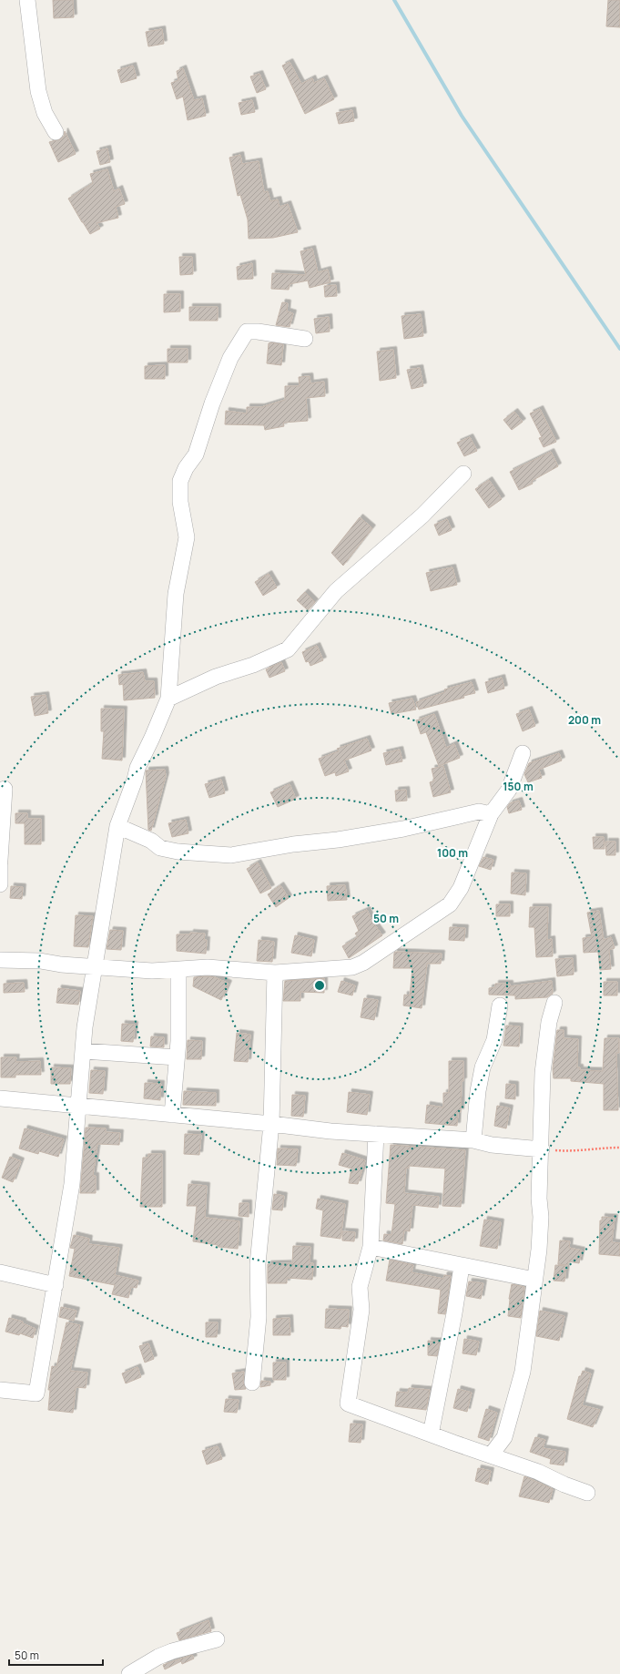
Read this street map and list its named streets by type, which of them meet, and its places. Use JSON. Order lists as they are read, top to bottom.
{
  "scale_bar": "50 m",
  "rings": [
    "200 m",
    "150 m",
    "100 m",
    "50 m"
  ]
}
